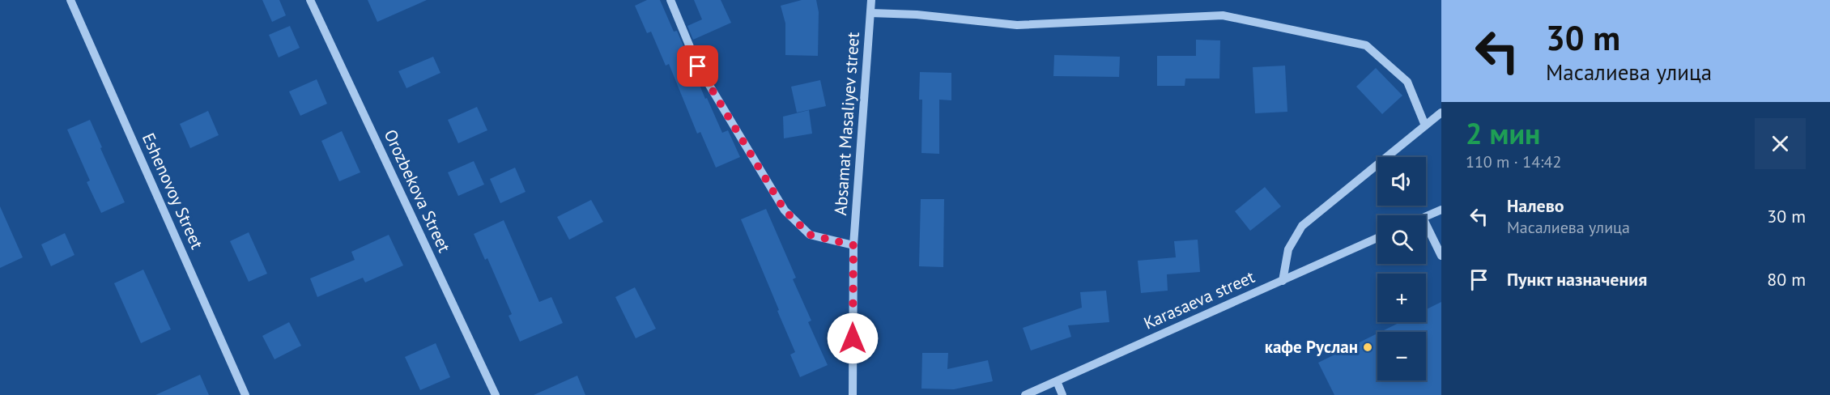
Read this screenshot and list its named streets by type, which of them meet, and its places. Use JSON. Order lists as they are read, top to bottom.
{
  "streets": {
    "street": [
      "Absamat Masaliyev street",
      "Eshenovoy Street",
      "Orozbekova Street",
      "Karasaeva street"
    ]
  },
  "places": ["кафе Руслан"],
  "page": {
    "turn": ["30 m", "Масалиева улица"],
    "heading": ["2 мин", "110 m · 14:42"],
    "map_buttons": ["+", "−"],
    "list": [
      {
        "name": "Налево",
        "note": "Масалиева улица",
        "value": "30 m"
      },
      {
        "name": "Пункт назначения",
        "value": "80 m"
      }
    ]
  }
}
